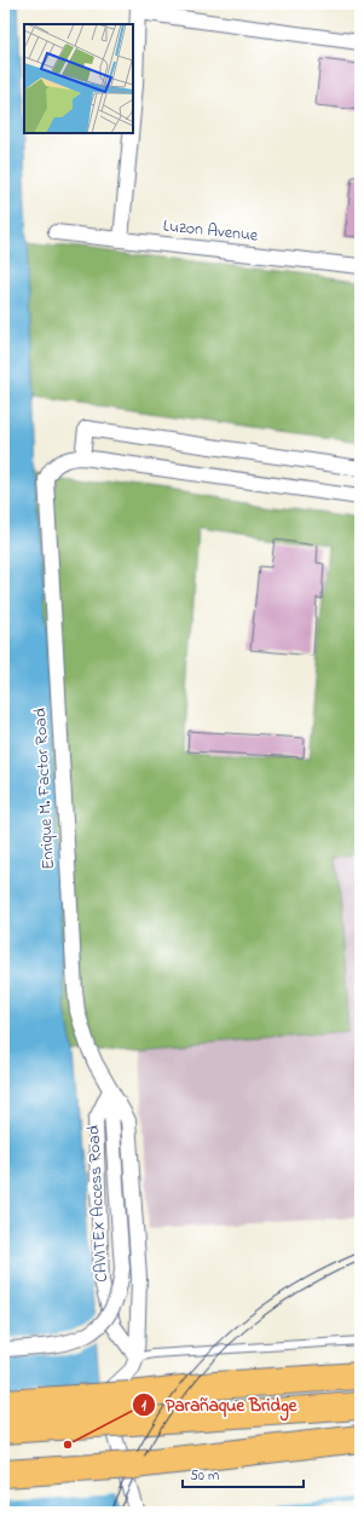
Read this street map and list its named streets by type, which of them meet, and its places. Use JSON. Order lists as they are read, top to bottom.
{
  "streets": {
    "street": ["Luzon Avenue", "Enrique M. Factor Road", "CAVITEX Access Road"]
  },
  "crossings": [
    ["Enrique M. Factor Road", "CAVITEX Access Road"]
  ],
  "places": ["Parañaque Bridge"],
  "scale_bar": "50 m"
}
